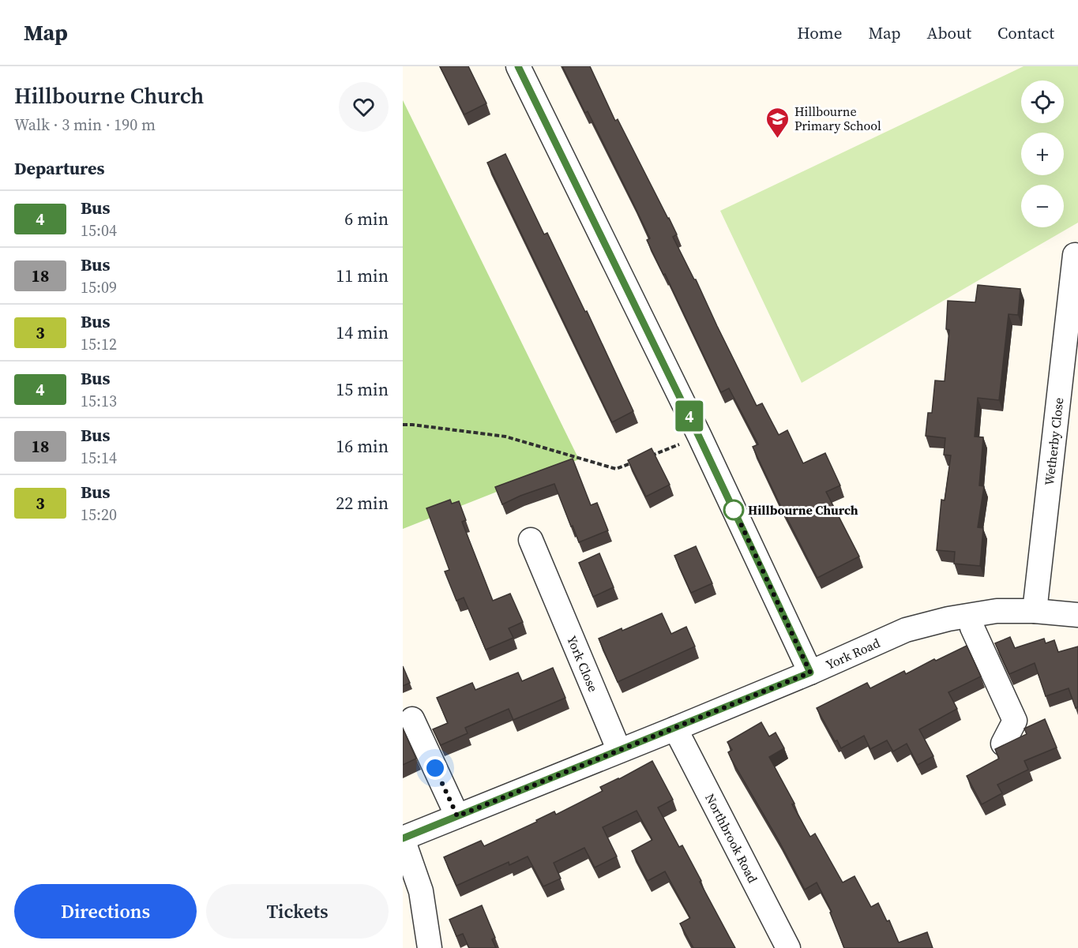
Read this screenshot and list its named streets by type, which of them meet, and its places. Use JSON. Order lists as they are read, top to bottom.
{
  "streets": {
    "street": [
      "Wetherby Close",
      "York Road",
      "York Close",
      "Northbrook Road"
    ]
  },
  "crossings": [
    ["Wetherby Close", "York Road"],
    ["York Road", "York Close"],
    ["York Road", "Northbrook Road"]
  ],
  "places": {
    "school or university": ["Hillbourne Primary School"],
    "other": ["Hillbourne Church"]
  },
  "lines": ["bus line 4"],
  "page": {
    "header": "Map",
    "nav": [
      "Home",
      "Map",
      "About",
      "Contact"
    ],
    "heading": [
      ["Hillbourne Church", "Walk · 3 min · 190 m"],
      "Departures"
    ],
    "on_map": "4",
    "map_buttons": ["+", "−"],
    "list": [
      {
        "mark": "4",
        "name": "Bus",
        "note": "15:04",
        "value": "6 min"
      },
      {
        "mark": "18",
        "name": "Bus",
        "note": "15:09",
        "value": "11 min"
      },
      {
        "mark": "3",
        "name": "Bus",
        "note": "15:12",
        "value": "14 min"
      },
      {
        "mark": "4",
        "name": "Bus",
        "note": "15:13",
        "value": "15 min"
      },
      {
        "mark": "18",
        "name": "Bus",
        "note": "15:14",
        "value": "16 min"
      },
      {
        "mark": "3",
        "name": "Bus",
        "note": "15:20",
        "value": "22 min"
      }
    ],
    "buttons": ["Directions", "Tickets"]
  }
}
